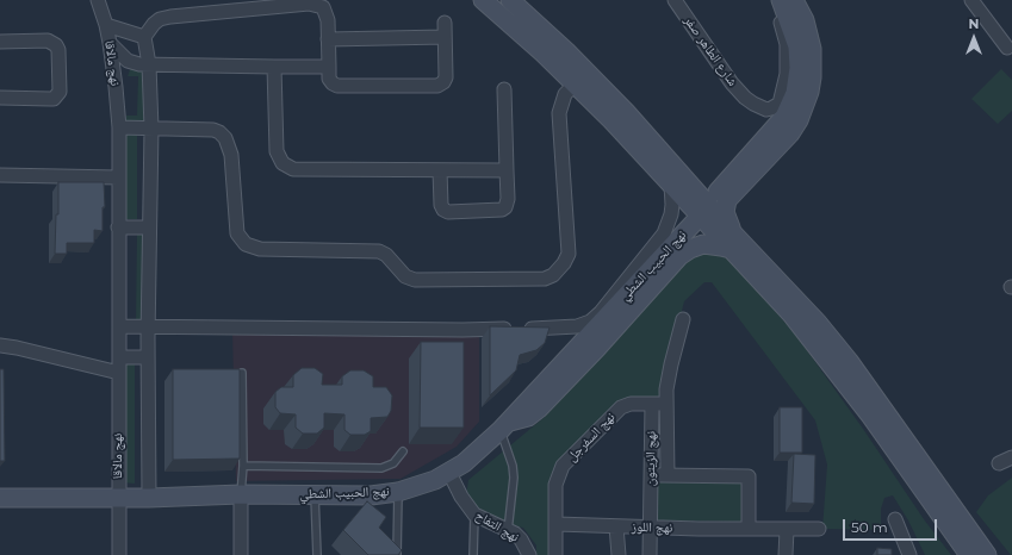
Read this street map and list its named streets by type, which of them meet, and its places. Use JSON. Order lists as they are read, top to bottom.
{
  "streets": {
    "street": [
      "شارع الطاهر صفر",
      "نهج مالاقا",
      "نهج الحبيب الشطي",
      "نهج السفرجل",
      "نهج الزيتون",
      "نهج التفاح",
      "نهج اللوز"
    ]
  },
  "crossings": [
    ["نهج مالاقا", "نهج الحبيب الشطي"],
    ["نهج الحبيب الشطي", "نهج التفاح"],
    ["نهج السفرجل", "نهج الزيتون"],
    ["نهج السفرجل", "نهج اللوز"],
    ["نهج الزيتون", "نهج اللوز"]
  ],
  "scale_bar": "50 m",
  "north": "top"
}
